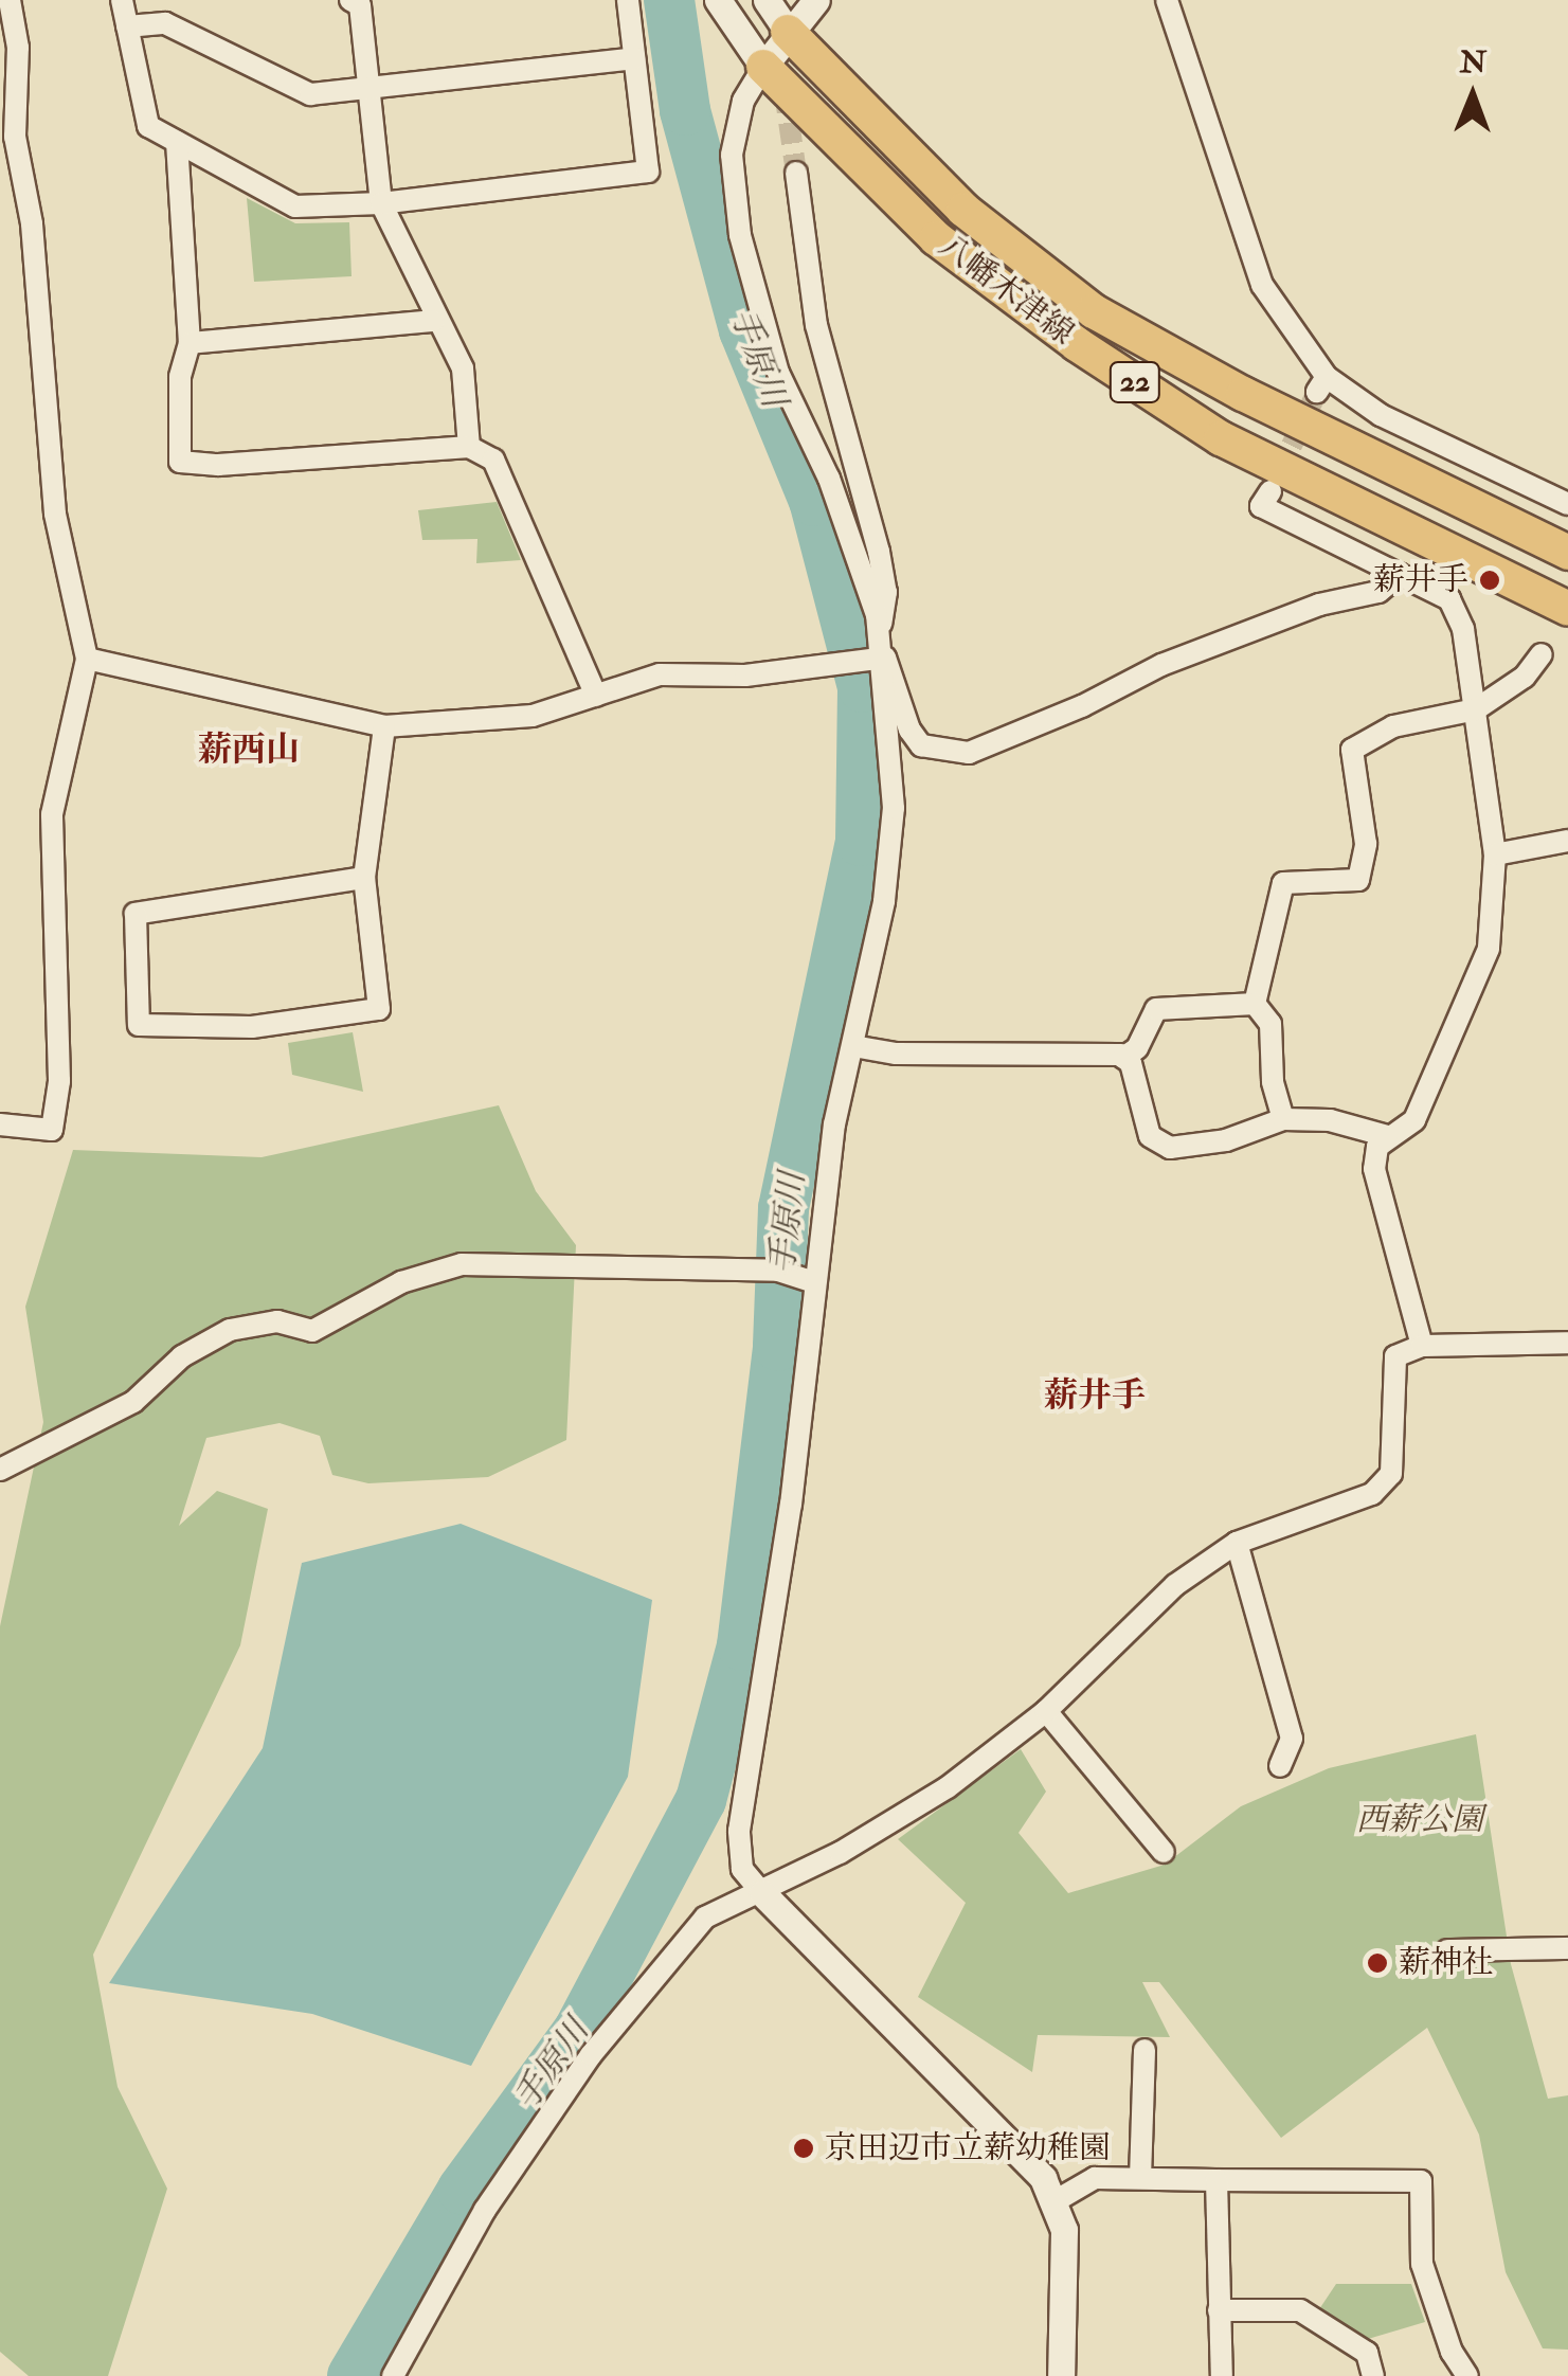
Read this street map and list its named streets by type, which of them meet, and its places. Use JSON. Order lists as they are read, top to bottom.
{
  "streets": {
    "main road": ["八幡木津線", "22"]
  },
  "districts": ["薪西山", "薪井手"],
  "water": ["手原川"],
  "parks": ["西薪公園"],
  "places": ["薪井手", "薪神社", "京田辺市立薪幼稚園"],
  "north": "top"
}
